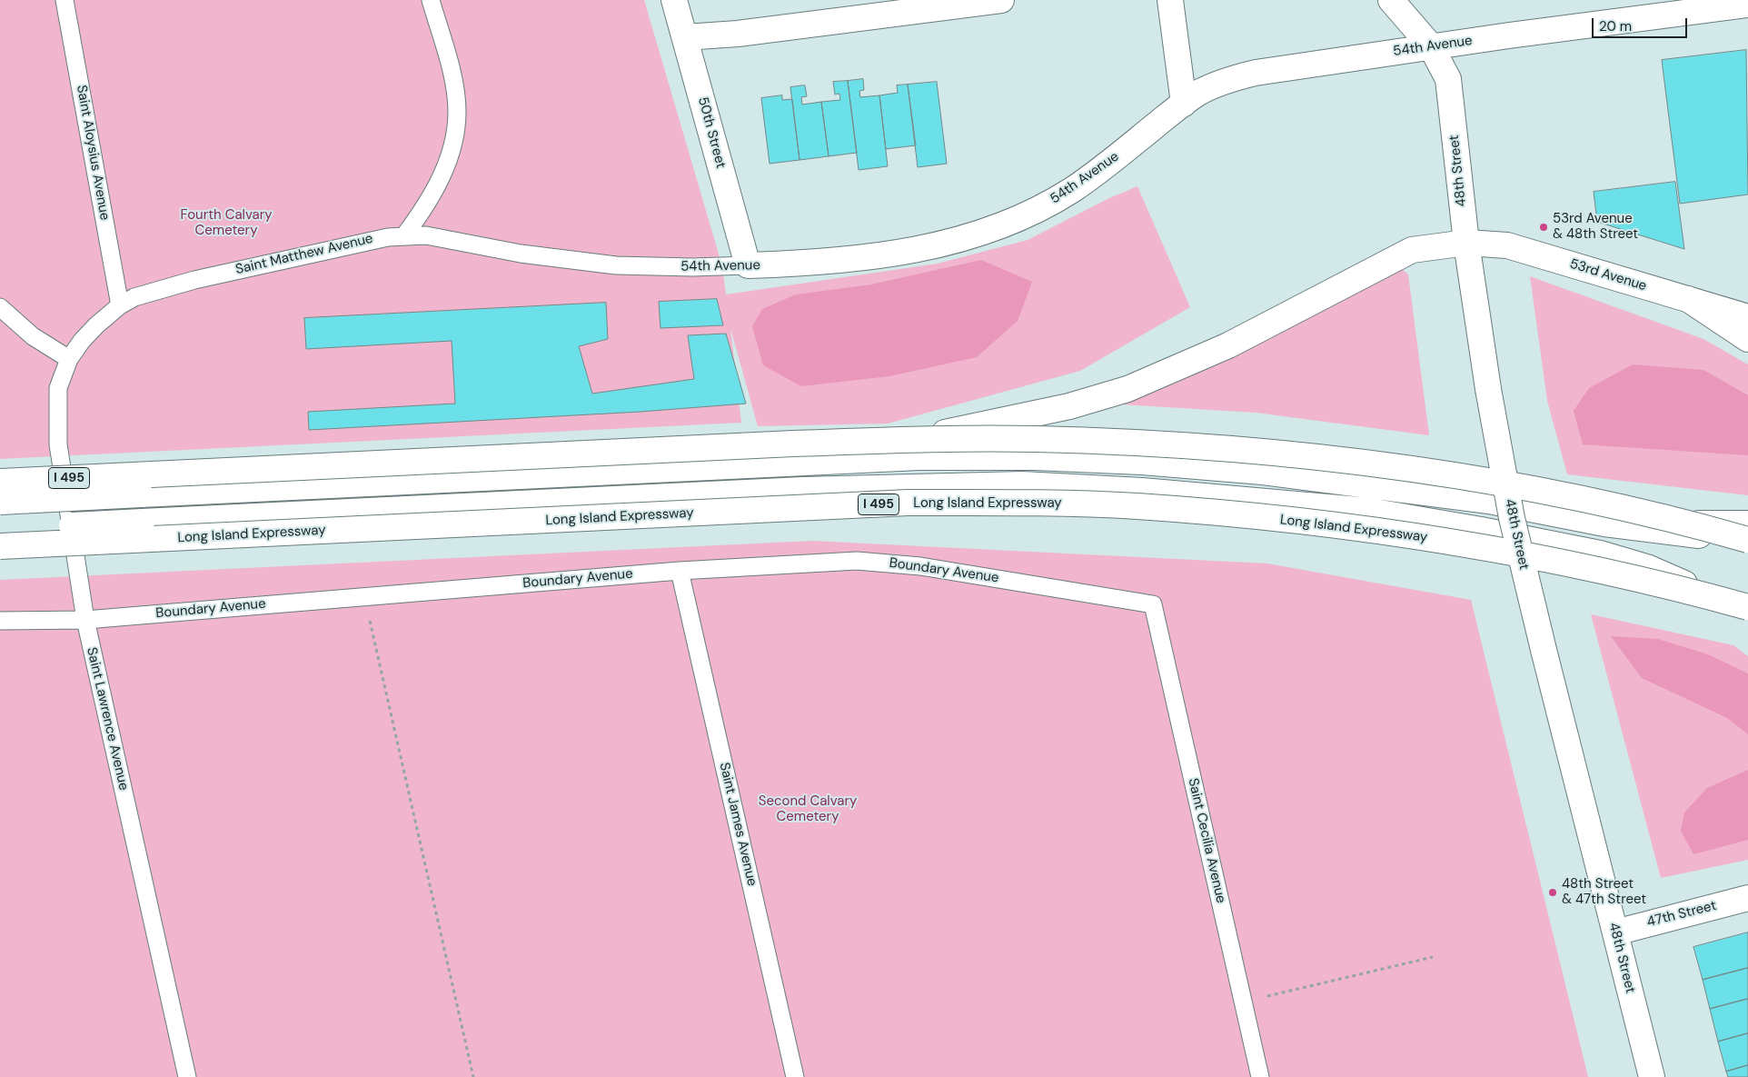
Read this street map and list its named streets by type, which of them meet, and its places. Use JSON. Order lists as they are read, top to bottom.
{
  "streets": {
    "main road": [
      "54th Avenue",
      "50th Street",
      "48th Street",
      "53rd Avenue",
      "I 495",
      "Long Island Expressway",
      "47th Street"
    ],
    "lane": [
      "Saint Aloysius Avenue",
      "Saint Matthew Avenue",
      "Boundary Avenue",
      "Saint Lawrence Avenue",
      "Saint James Avenue",
      "Saint Cecilia Avenue"
    ]
  },
  "crossings": [
    ["54th Avenue", "50th Street"],
    ["54th Avenue", "48th Street"],
    ["54th Avenue", "Saint Matthew Avenue"],
    ["Saint Aloysius Avenue", "Saint Matthew Avenue"],
    ["48th Street", "53rd Avenue"],
    ["48th Street", "47th Street"],
    ["Saint Matthew Avenue", "Saint Lawrence Avenue"],
    ["Boundary Avenue", "Saint Lawrence Avenue"],
    ["Boundary Avenue", "Saint James Avenue"],
    ["Boundary Avenue", "Saint Cecilia Avenue"]
  ],
  "parks": ["Fourth Calvary Cemetery", "Second Calvary Cemetery"],
  "places": ["53rd Avenue & 48th Street", "48th Street & 47th Street"],
  "scale_bar": "20 m"
}
